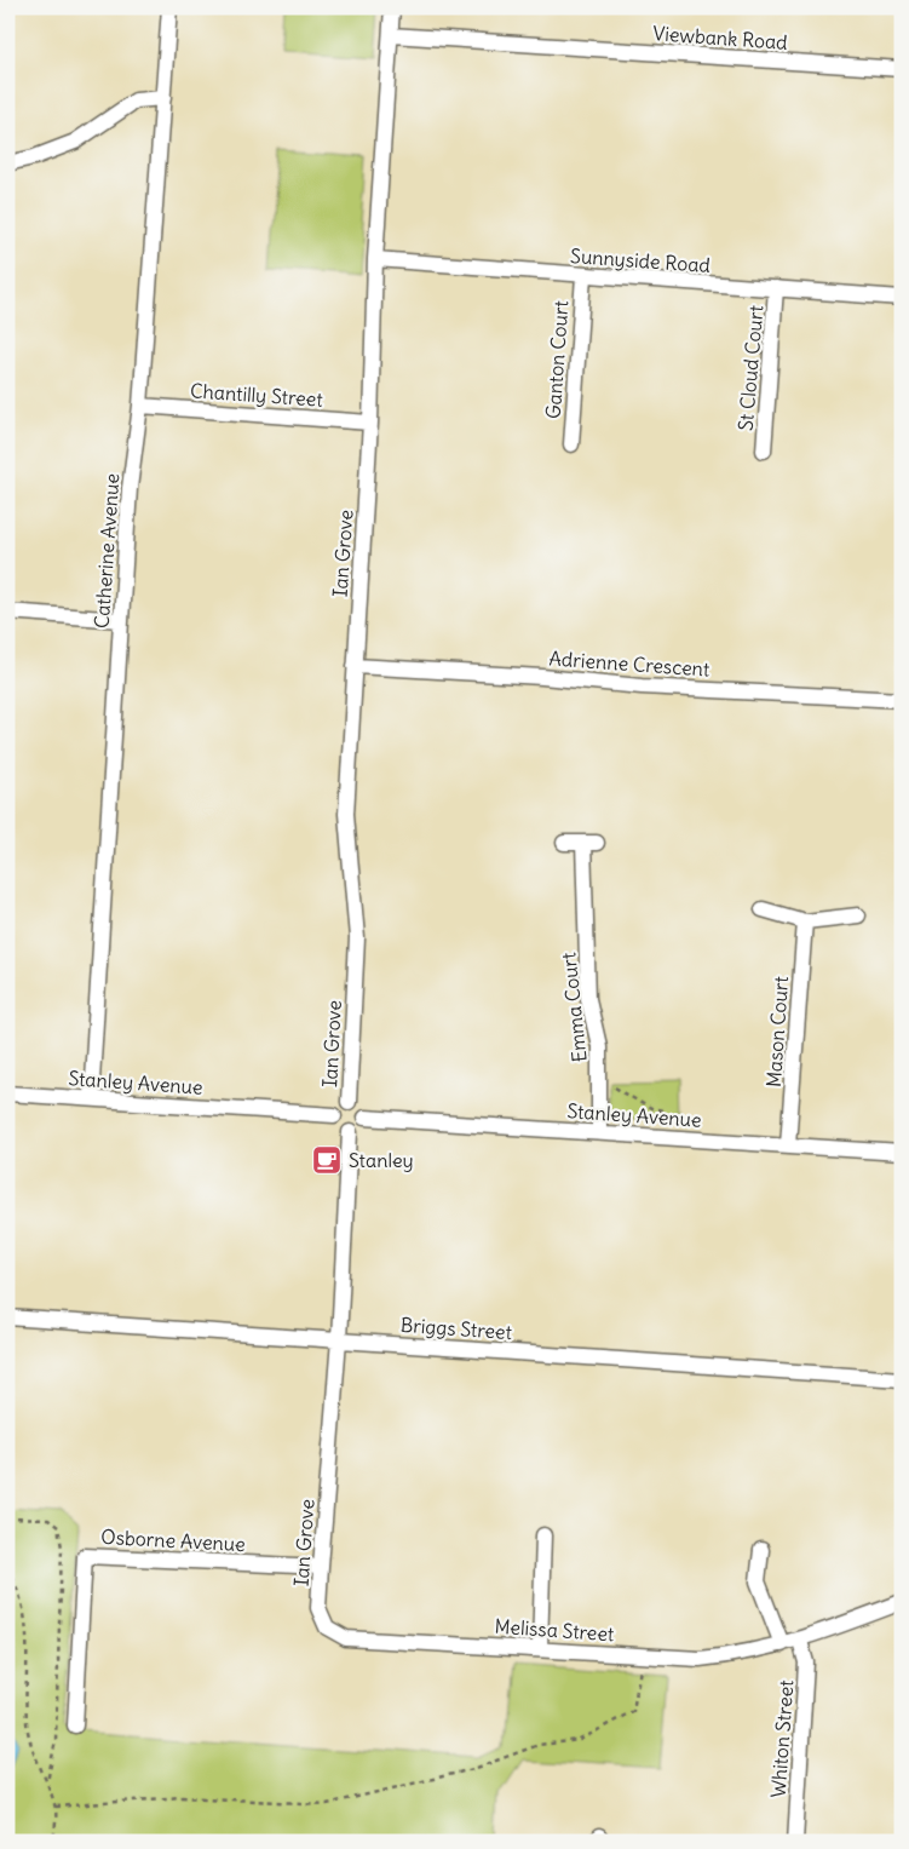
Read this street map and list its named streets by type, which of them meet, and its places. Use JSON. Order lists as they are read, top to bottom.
{
  "streets": {
    "street": [
      "Viewbank Road",
      "Sunnyside Road",
      "Ganton Court",
      "St Cloud Court",
      "Chantilly Street",
      "Catherine Avenue",
      "Ian Grove",
      "Adrienne Crescent",
      "Emma Court",
      "Mason Court",
      "Stanley Avenue",
      "Briggs Street",
      "Osborne Avenue",
      "Melissa Street",
      "Whiton Street"
    ]
  },
  "crossings": [
    ["Viewbank Road", "Ian Grove"],
    ["Sunnyside Road", "Ganton Court"],
    ["Sunnyside Road", "St Cloud Court"],
    ["Sunnyside Road", "Ian Grove"],
    ["Chantilly Street", "Catherine Avenue"],
    ["Chantilly Street", "Ian Grove"],
    ["Catherine Avenue", "Stanley Avenue"],
    ["Ian Grove", "Adrienne Crescent"],
    ["Ian Grove", "Stanley Avenue"],
    ["Ian Grove", "Briggs Street"],
    ["Ian Grove", "Osborne Avenue"],
    ["Ian Grove", "Melissa Street"],
    ["Emma Court", "Stanley Avenue"],
    ["Mason Court", "Stanley Avenue"],
    ["Melissa Street", "Whiton Street"]
  ],
  "places": {
    "cafe": ["Stanley"]
  }
}
